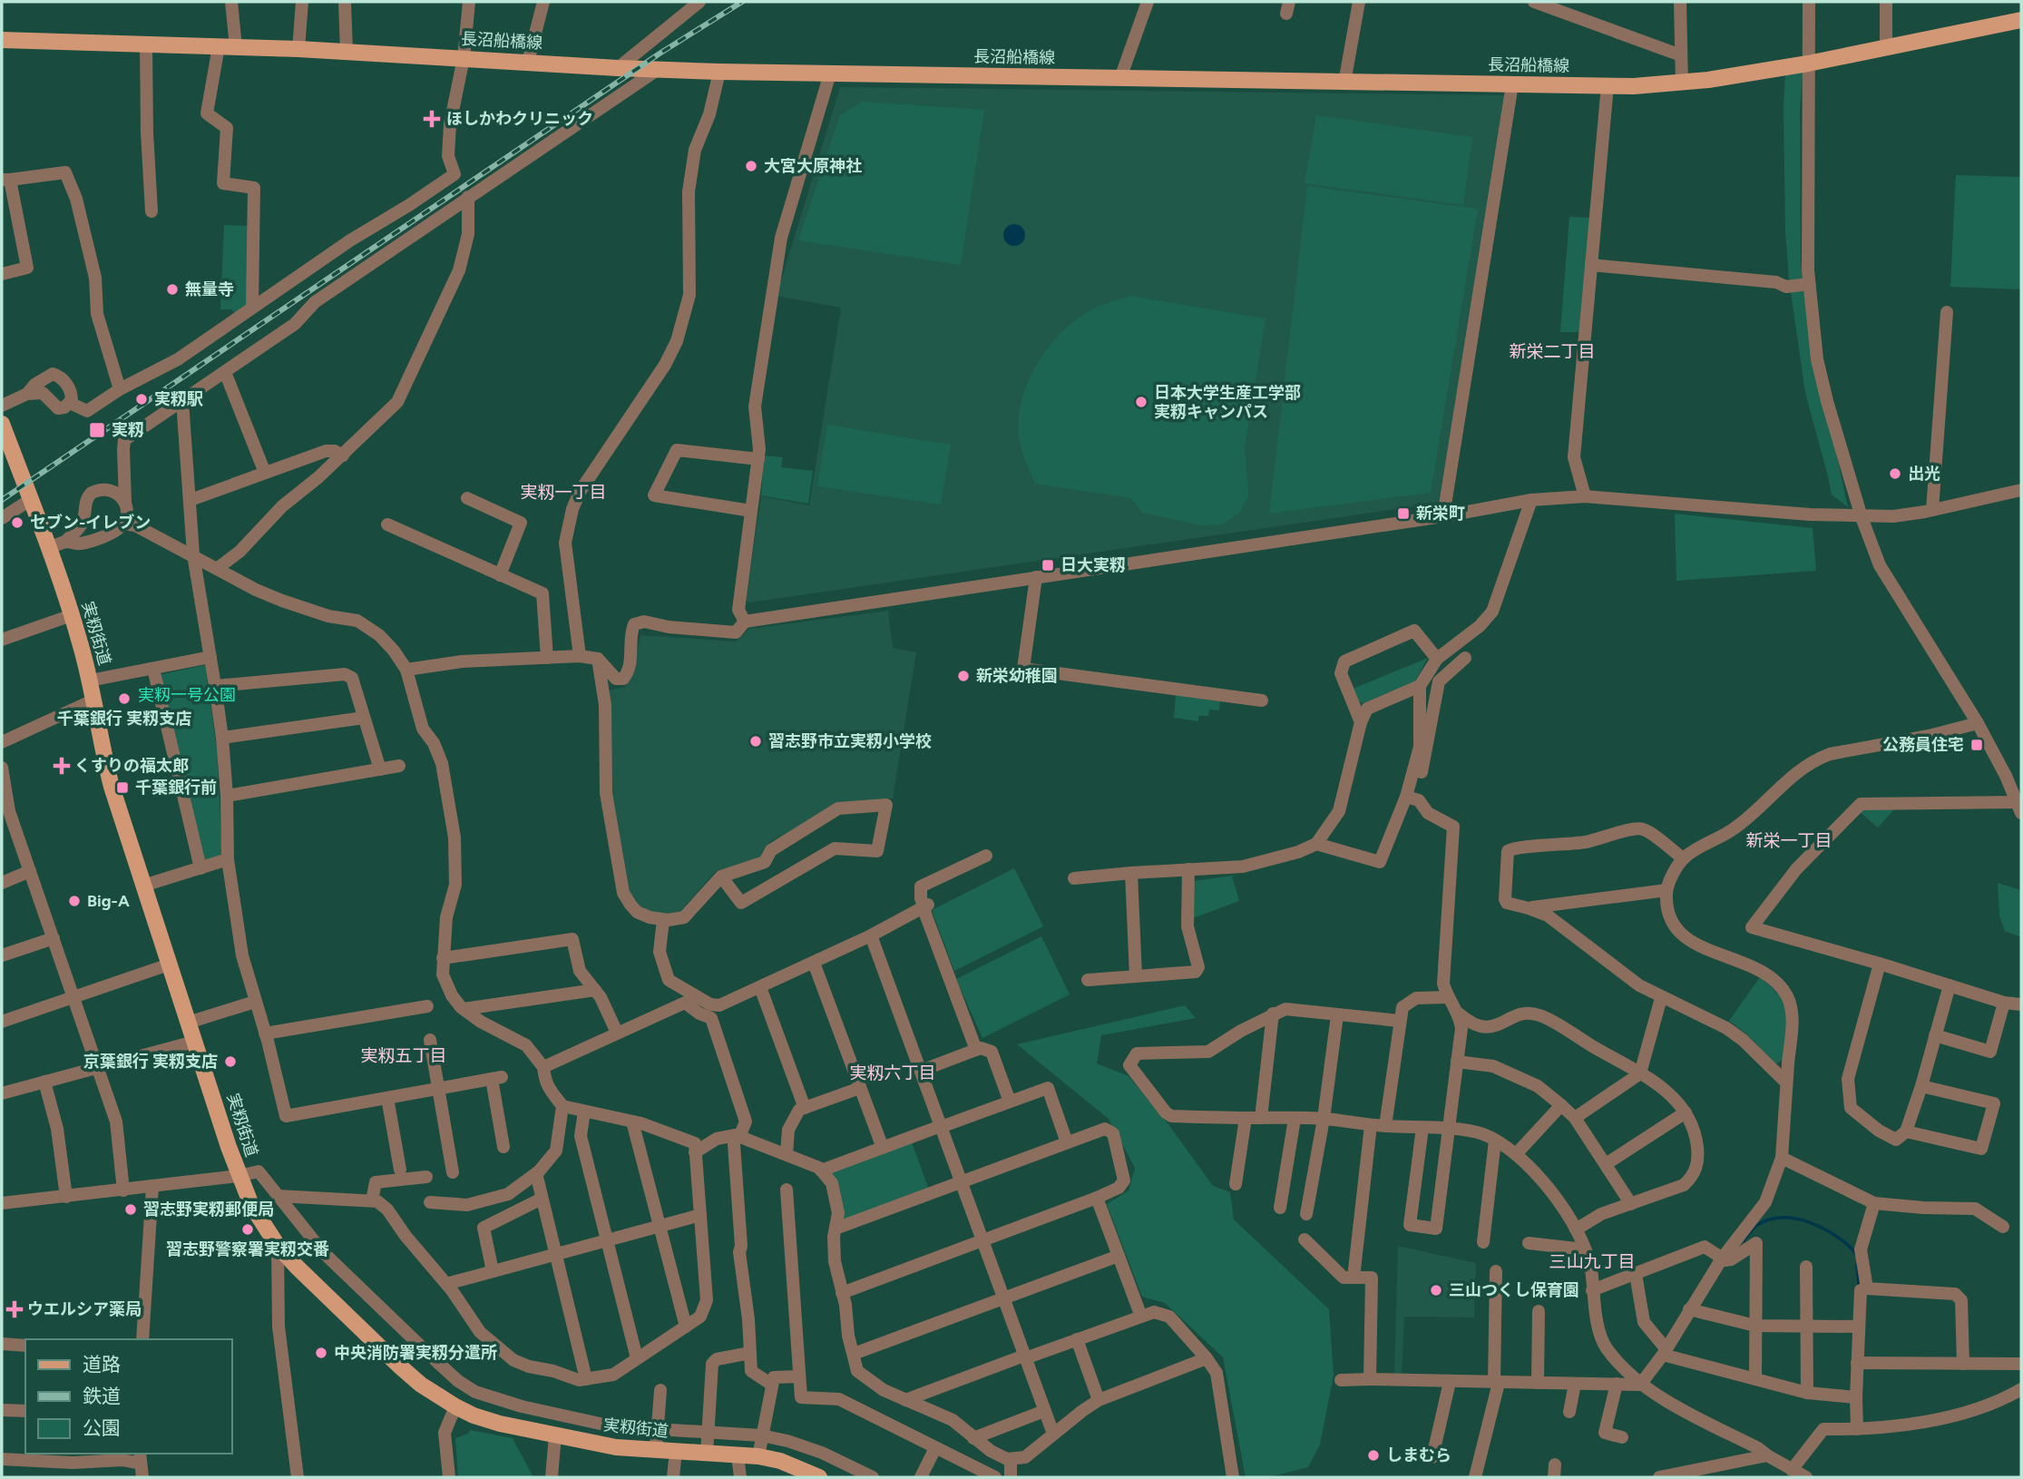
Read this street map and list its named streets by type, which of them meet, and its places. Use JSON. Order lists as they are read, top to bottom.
{
  "streets": {
    "main road": ["長沼船橋線", "実籾街道"]
  },
  "districts": [
    "新栄二丁目",
    "実籾一丁目",
    "新栄一丁目",
    "実籾五丁目",
    "実籾六丁目",
    "三山九丁目"
  ],
  "parks": ["実籾一号公園"],
  "places": {
    "health": ["ほしかわクリニック", "くすりの福太郎", "ウエルシア薬局"],
    "other": [
      "大宮大原神社",
      "無量寺",
      "実籾駅",
      "日本大学生産工学部 実籾キャンパス",
      "出光",
      "セブン-イレブン",
      "新栄幼稚園",
      "千葉銀行 実籾支店",
      "習志野市立実籾小学校",
      "Big-A",
      "京葉銀行 実籾支店",
      "習志野実籾郵便局",
      "習志野警察署実籾交番",
      "三山つくし保育園",
      "中央消防署実籾分遣所",
      "しまむら"
    ],
    "transit": [
      "実籾",
      "新栄町",
      "日大実籾",
      "公務員住宅",
      "千葉銀行前"
    ]
  },
  "legend": ["道路", "鉄道", "公園"]
}
